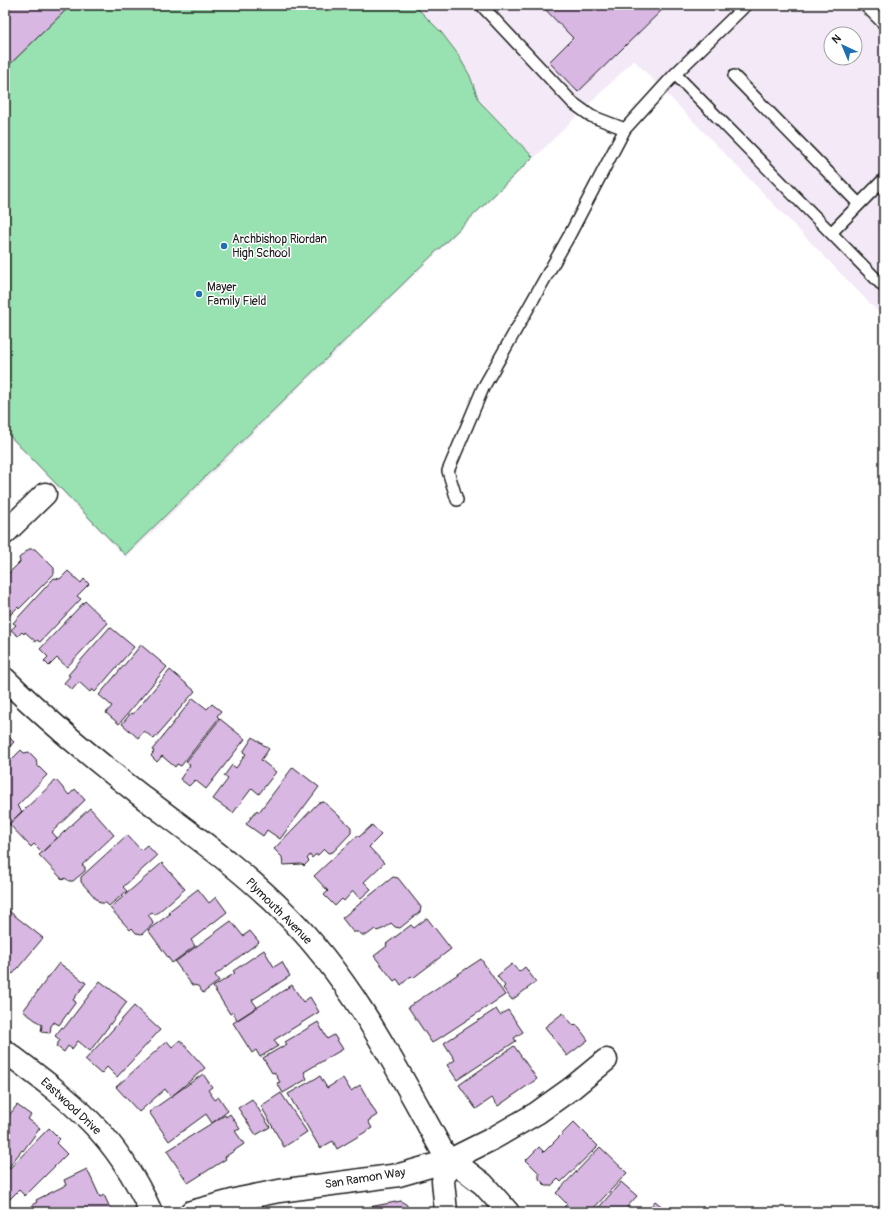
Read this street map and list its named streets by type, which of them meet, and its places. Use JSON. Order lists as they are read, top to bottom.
{
  "streets": {
    "street": ["Plymouth Avenue", "Eastwood Drive", "San Ramon Way"]
  },
  "crossings": [
    ["Plymouth Avenue", "San Ramon Way"]
  ],
  "places": ["Archbishop Riordan High School", "Mayer Family Field"],
  "north": "top left"
}
